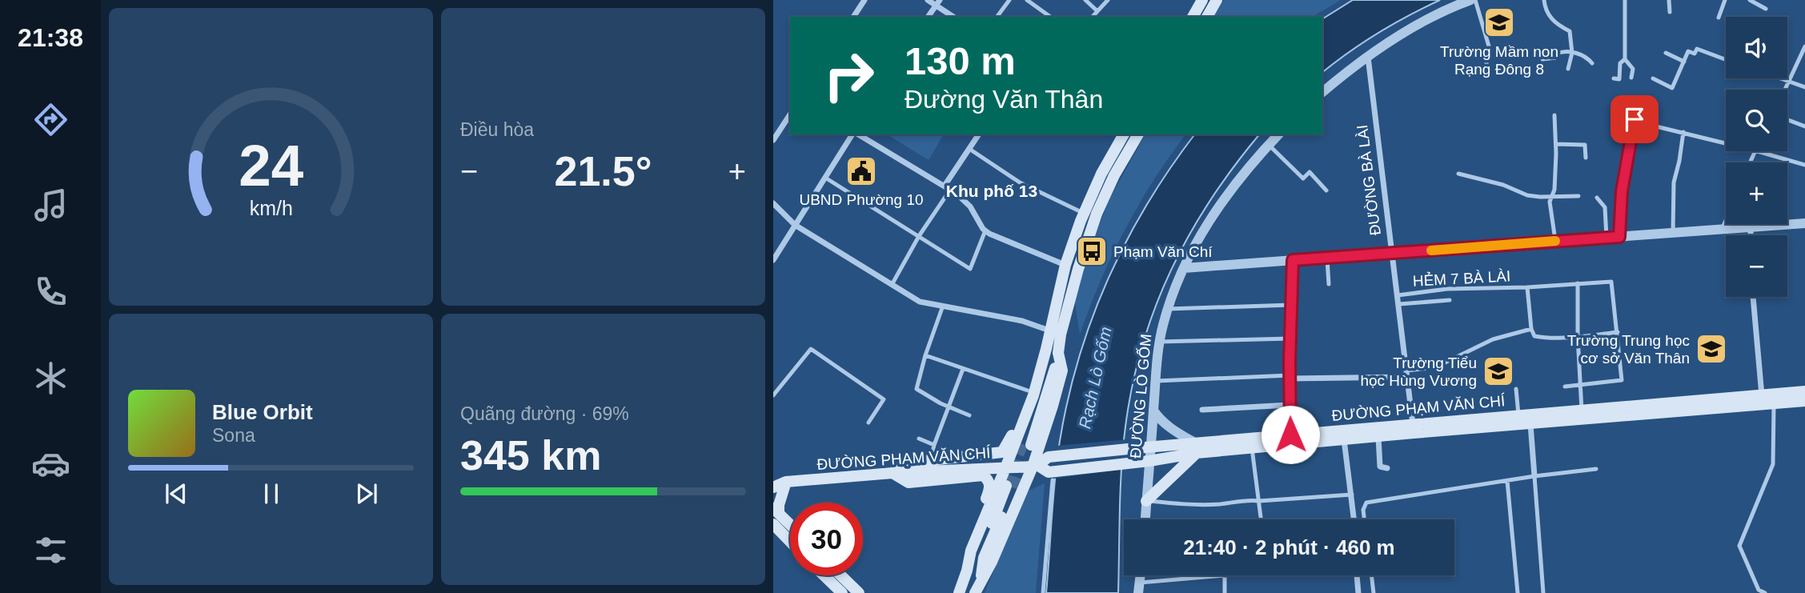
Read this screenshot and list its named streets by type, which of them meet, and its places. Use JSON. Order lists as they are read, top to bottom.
{
  "streets": {
    "main road": ["ĐƯỜNG PHẠM VĂN CHÍ"],
    "street": ["ĐƯỜNG BÀ LÀI", "ĐƯỜNG LÒ GỐM"],
    "lane": ["HẺM 7 BÀ LÀI"]
  },
  "crossings": [
    ["ĐƯỜNG BÀ LÀI", "HẺM 7 BÀ LÀI"],
    ["ĐƯỜNG BÀ LÀI", "ĐƯỜNG PHẠM VĂN CHÍ"],
    ["ĐƯỜNG LÒ GỐM", "ĐƯỜNG PHẠM VĂN CHÍ"]
  ],
  "districts": ["Khu phố 13"],
  "water": ["Rạch Lò Gốm"],
  "places": {
    "school or university": ["Trường Mầm non Rạng Đông 8", "Trường Trung học cơ sở Văn Thân", "Trường Tiểu học Hùng Vương"],
    "public building": ["UBND Phường 10"],
    "bus stop": ["Phạm Văn Chí"]
  },
  "page": {
    "tabs": "21:38",
    "tile": [
      "Điều hòa",
      ["Quãng đường · 69%", "345 km"]
    ],
    "map_buttons": ["+", "−"],
    "turn": ["130 m", "Đường Văn Thân"],
    "heat": ["−", "21.5°", "+"],
    "song": ["Blue Orbit", "Sona"],
    "limit": "30",
    "trip": "21:40 · 2 phút · 460 m",
    "gauge": ["24", "km/h"]
  }
}
